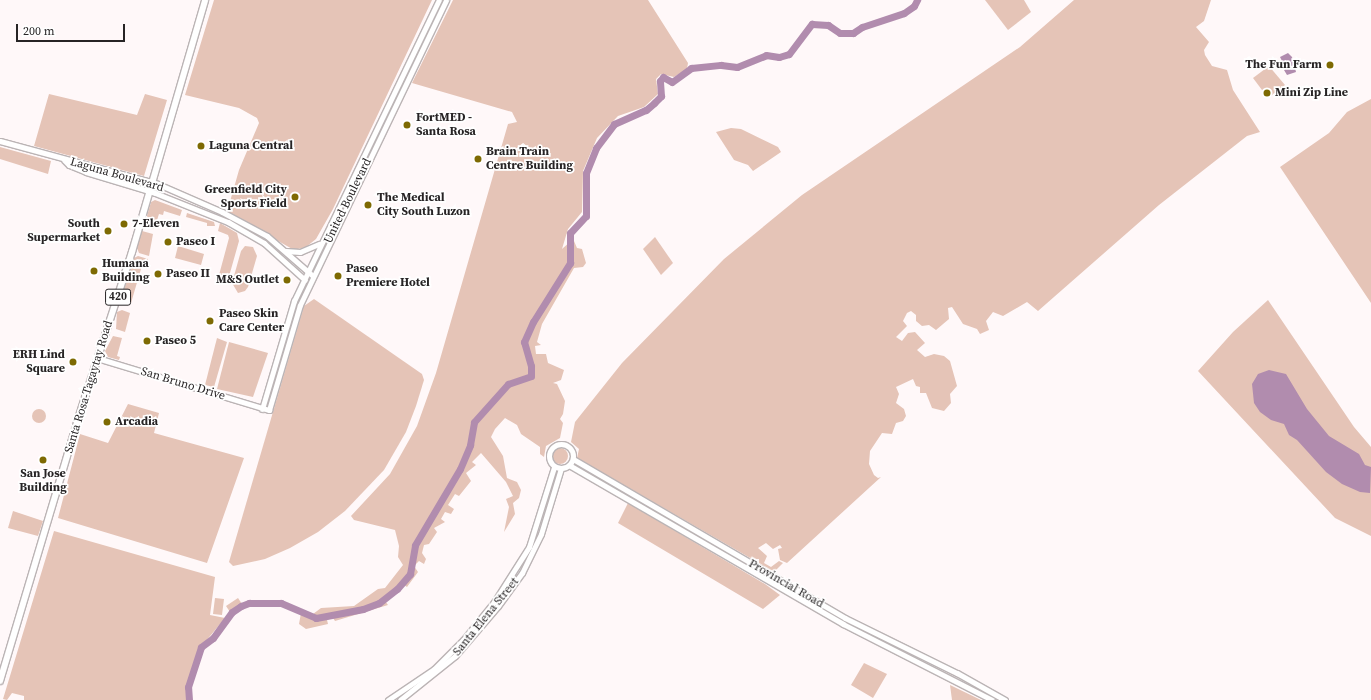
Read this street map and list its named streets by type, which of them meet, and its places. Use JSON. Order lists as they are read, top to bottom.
{
  "streets": {
    "main road": [
      "Laguna Boulevard",
      "United Boulevard",
      "420",
      "San Bruno Drive",
      "Santa Rosa-Tagaytay Road",
      "Provincial Road",
      "Santa Elena Street"
    ]
  },
  "crossings": [
    ["Laguna Boulevard", "United Boulevard"],
    ["Laguna Boulevard", "Santa Rosa-Tagaytay Road"],
    ["United Boulevard", "San Bruno Drive"],
    ["San Bruno Drive", "Santa Rosa-Tagaytay Road"],
    ["Provincial Road", "Santa Elena Street"]
  ],
  "places": [
    "The Fun Farm",
    "Mini Zip Line",
    "FortMED - Santa Rosa",
    "Laguna Central",
    "Brain Train Centre Building",
    "Greenfield City Sports Field",
    "The Medical City South Luzon",
    "7-Eleven",
    "South Supermarket",
    "Paseo I",
    "Humana Building",
    "Paseo II",
    "Paseo Premiere Hotel",
    "M&S Outlet",
    "Paseo Skin Care Center",
    "Paseo 5",
    "ERH Lind Square",
    "Arcadia",
    "San Jose Building"
  ],
  "scale_bar": "200 m"
}
